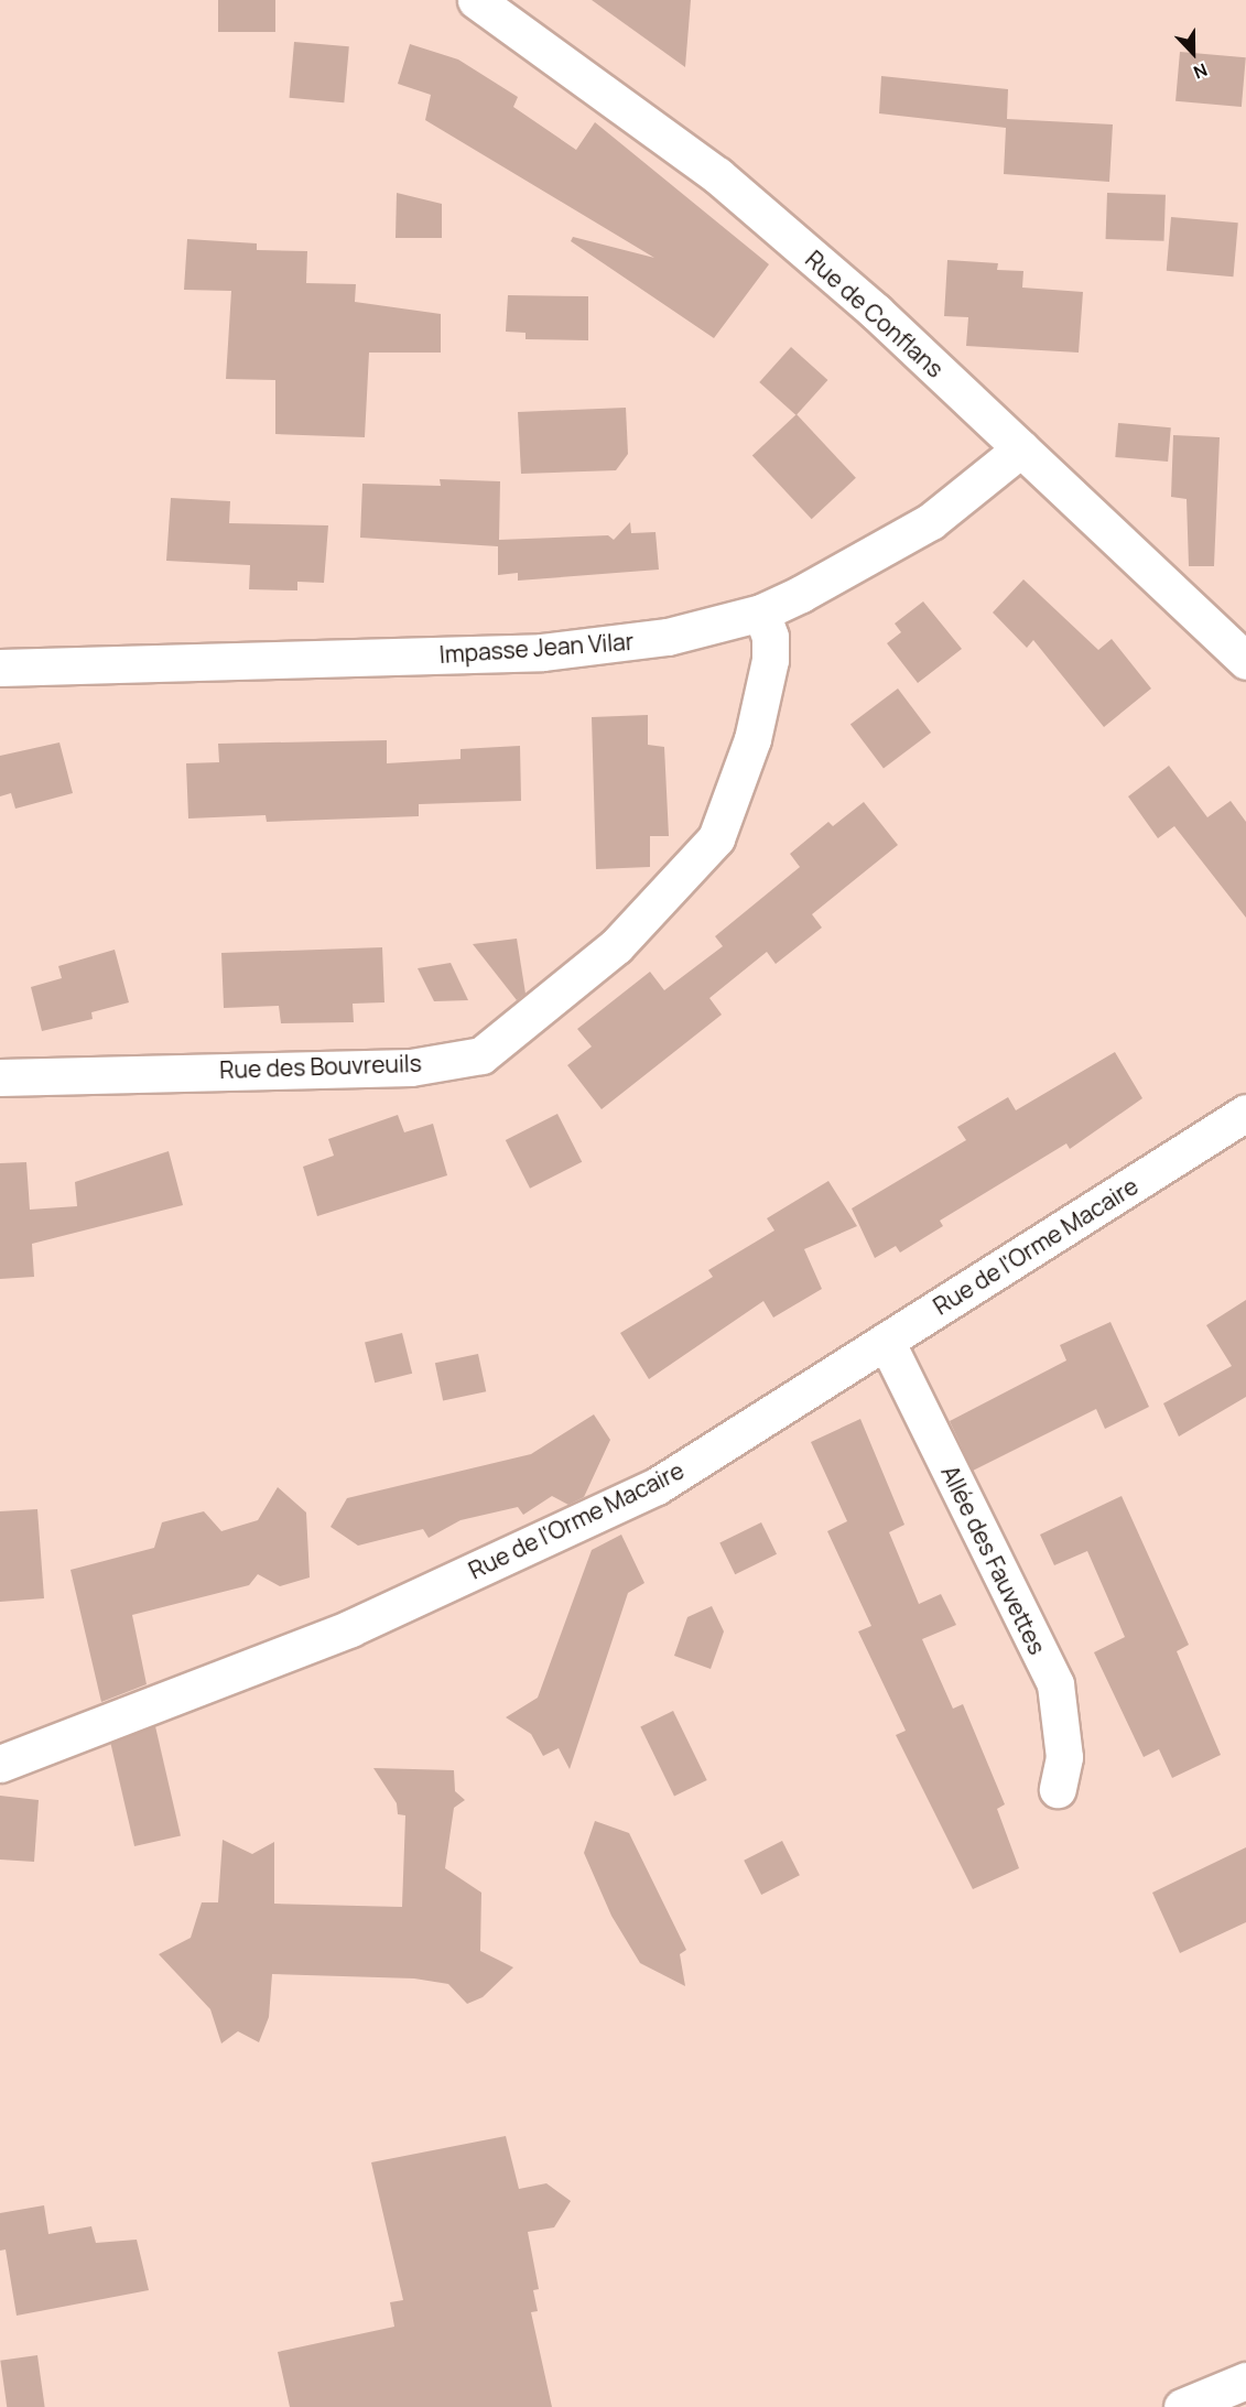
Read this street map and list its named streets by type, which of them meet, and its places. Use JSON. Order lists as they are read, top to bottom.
{
  "streets": {
    "street": [
      "Rue de Conflans",
      "Impasse Jean Vilar",
      "Rue des Bouvreuils",
      "Rue de l'Orme Macaire",
      "Allée des Fauvettes"
    ]
  },
  "crossings": [
    ["Rue de Conflans", "Impasse Jean Vilar"],
    ["Impasse Jean Vilar", "Rue des Bouvreuils"],
    ["Rue de l'Orme Macaire", "Allée des Fauvettes"]
  ],
  "north": "bottom"
}
